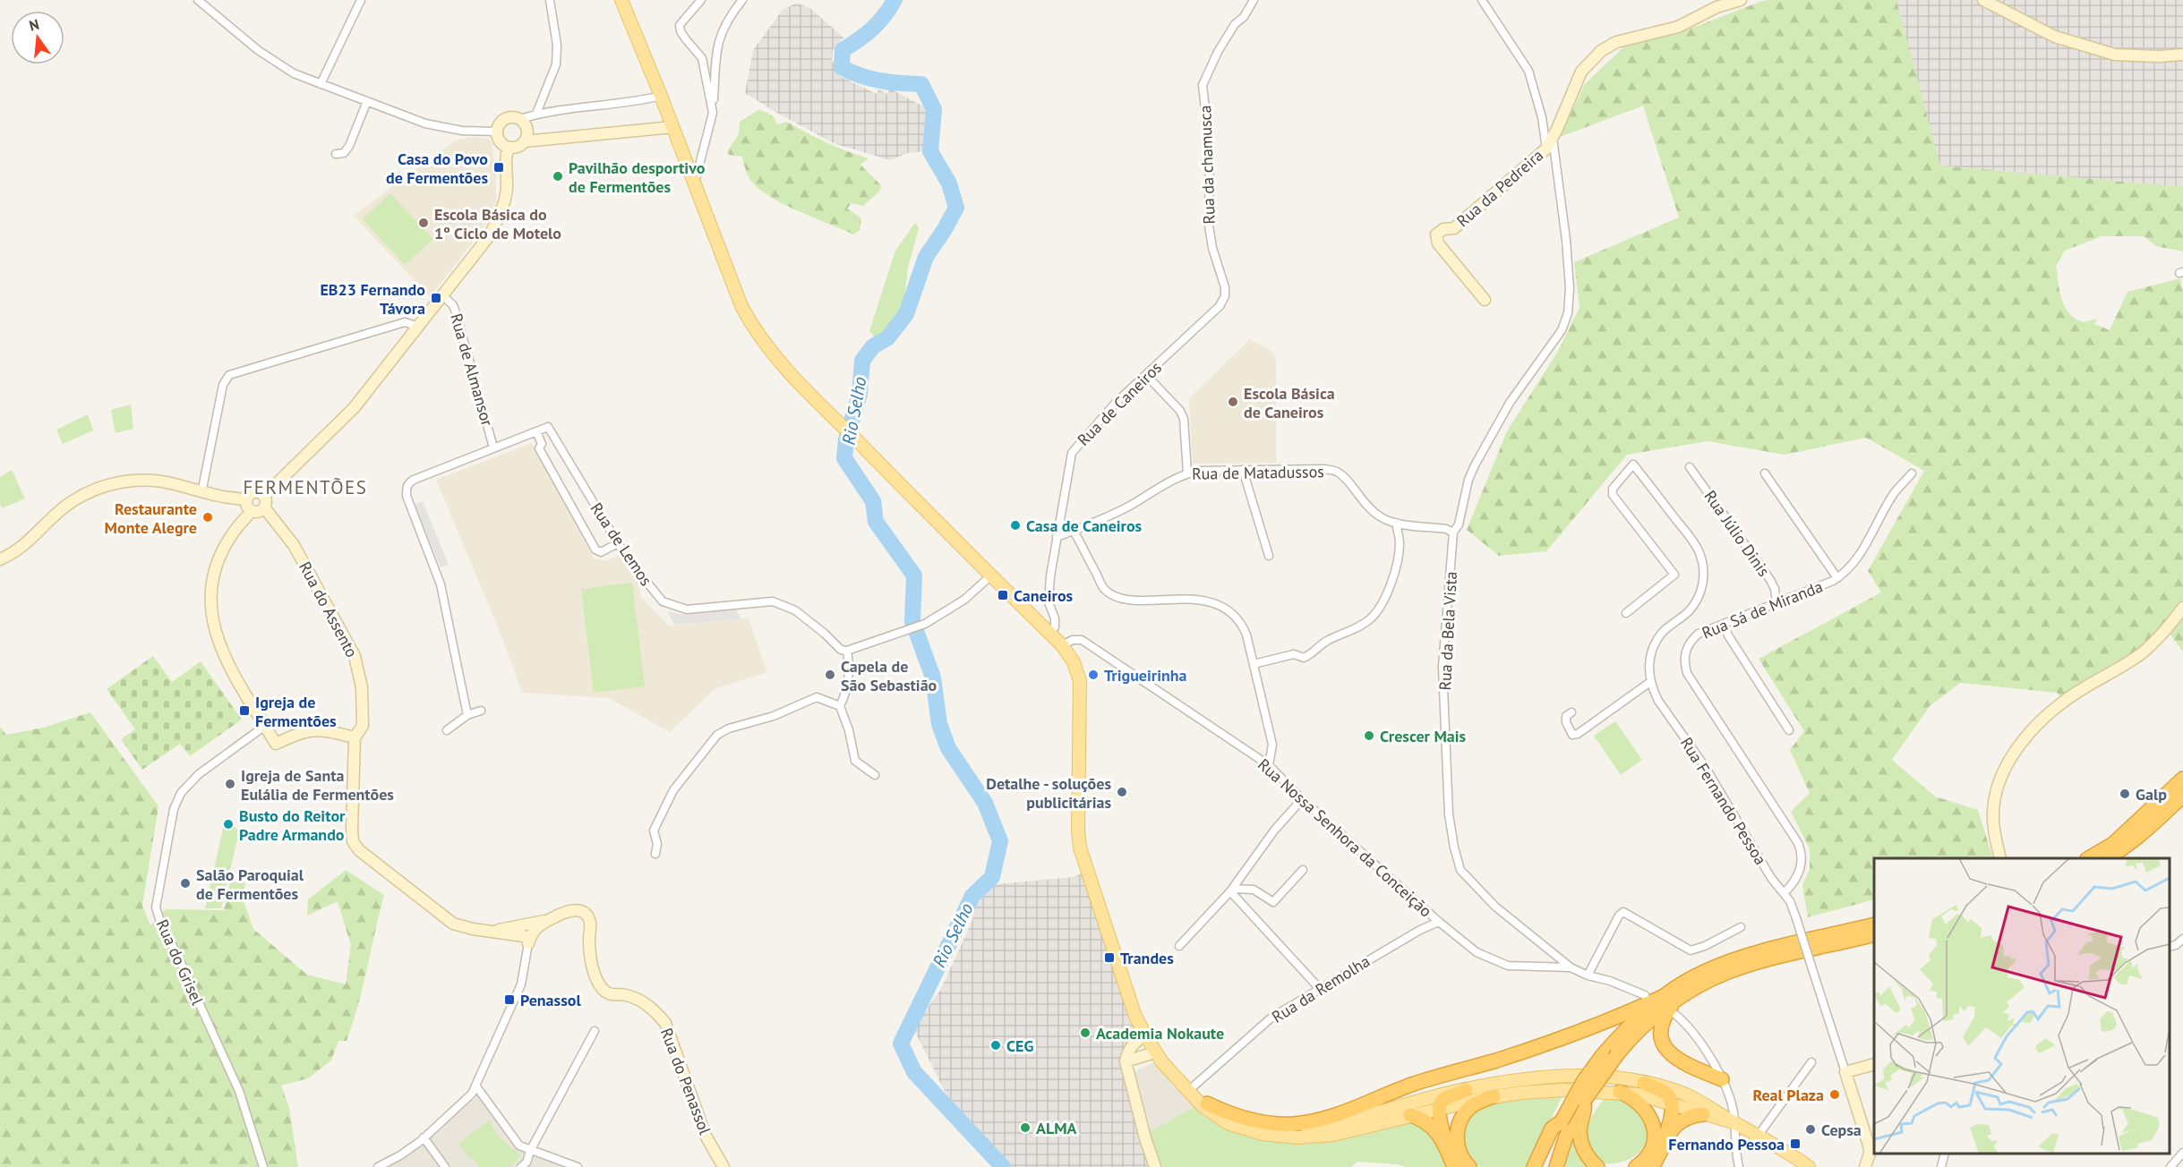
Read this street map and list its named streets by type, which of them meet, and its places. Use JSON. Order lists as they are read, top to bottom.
{
  "streets": {
    "street": [
      "Rua da chamusca",
      "Rua da Pedreira",
      "Rua de Almansor",
      "Rua de Caneiros",
      "Rua de Matadussos",
      "Rua Júlio Dinis",
      "Rua de Lemos",
      "Rua do Assento",
      "Rua Sá de Miranda",
      "Rua da Bela Vista",
      "Rua Fernando Pessoa",
      "Rua Nossa Senhora da Conceição",
      "Rua do Grisel",
      "Rua da Remolha",
      "Rua do Penassol"
    ]
  },
  "crossings": [
    ["Rua da chamusca", "Rua de Caneiros"],
    ["Rua da Pedreira", "Rua da Bela Vista"],
    ["Rua de Caneiros", "Rua de Matadussos"],
    ["Rua de Matadussos", "Rua da Bela Vista"],
    ["Rua Júlio Dinis", "Rua Sá de Miranda"],
    ["Rua do Assento", "Rua do Penassol"],
    ["Rua Sá de Miranda", "Rua Fernando Pessoa"],
    ["Rua da Bela Vista", "Rua Nossa Senhora da Conceição"],
    ["Rua Nossa Senhora da Conceição", "Rua da Remolha"]
  ],
  "districts": ["FERMENTÕES"],
  "water": ["Rio Selho"],
  "places": {
    "transit": [
      "Casa do Povo de Fermentões",
      "EB23 Fernando Távora",
      "Caneiros",
      "Igreja de Fermentões",
      "Trandes",
      "Penassol",
      "Fernando Pessoa"
    ],
    "other": [
      "Pavilhão desportivo de Fermentões",
      "Escola Básica do 1º Ciclo de Motelo",
      "Escola Básica de Caneiros",
      "Restaurante Monte Alegre",
      "Casa de Caneiros",
      "Capela de São Sebastião",
      "Trigueirinha",
      "Crescer Mais",
      "Igreja de Santa Eulália de Fermentões",
      "Detalhe - soluções publicitárias",
      "Galp",
      "Busto do Reitor Padre Armando",
      "Salão Paroquial de Fermentões",
      "Academia Nokaute",
      "CEG",
      "Real Plaza",
      "ALMA",
      "Cepsa"
    ]
  },
  "north": "top"
}
